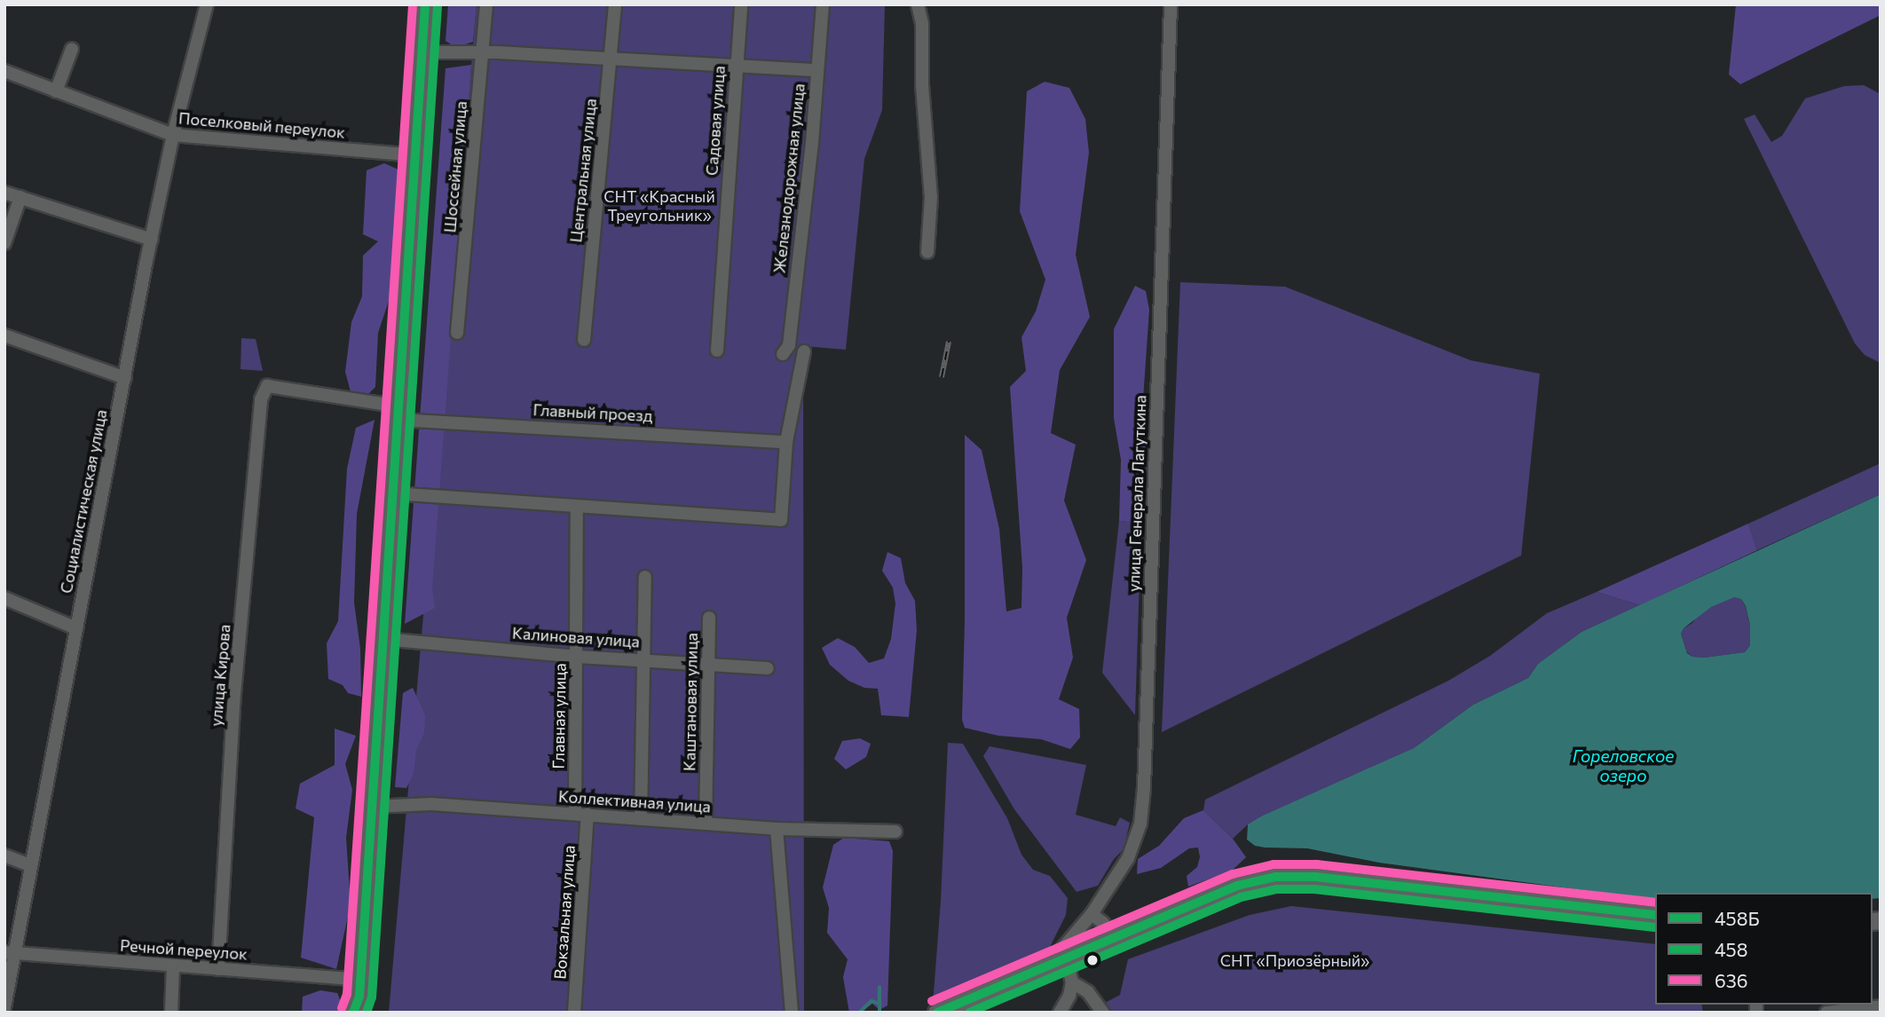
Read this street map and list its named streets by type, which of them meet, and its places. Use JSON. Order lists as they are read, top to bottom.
{
  "streets": {
    "street": [
      "Садовая улица",
      "Поселковый переулок",
      "Шоссейная улица",
      "Центральная улица",
      "Железнодорожная улица",
      "Главный проезд",
      "улица Генерала Лагуткина",
      "Социалистическая улица",
      "Калиновая улица",
      "улица Кирова",
      "Каштановая улица",
      "Главная улица",
      "Коллективная улица",
      "Вокзальная улица",
      "Речной переулок"
    ]
  },
  "crossings": [
    ["Поселковый переулок", "Социалистическая улица"],
    ["Главный проезд", "улица Кирова"],
    ["Социалистическая улица", "Речной переулок"],
    ["Калиновая улица", "Каштановая улица"],
    ["Калиновая улица", "Главная улица"],
    ["улица Кирова", "Речной переулок"],
    ["Каштановая улица", "Коллективная улица"],
    ["Главная улица", "Коллективная улица"],
    ["Главная улица", "Вокзальная улица"],
    ["Коллективная улица", "Вокзальная улица"]
  ],
  "water": ["Гореловское озеро"],
  "parks": ["СНТ «Красный Треугольник»", "СНТ «Приозёрный»"],
  "lines": ["transit line 458Б", "transit line 636", "transit line 458"],
  "legend": ["458Б", "458", "636"]
}
